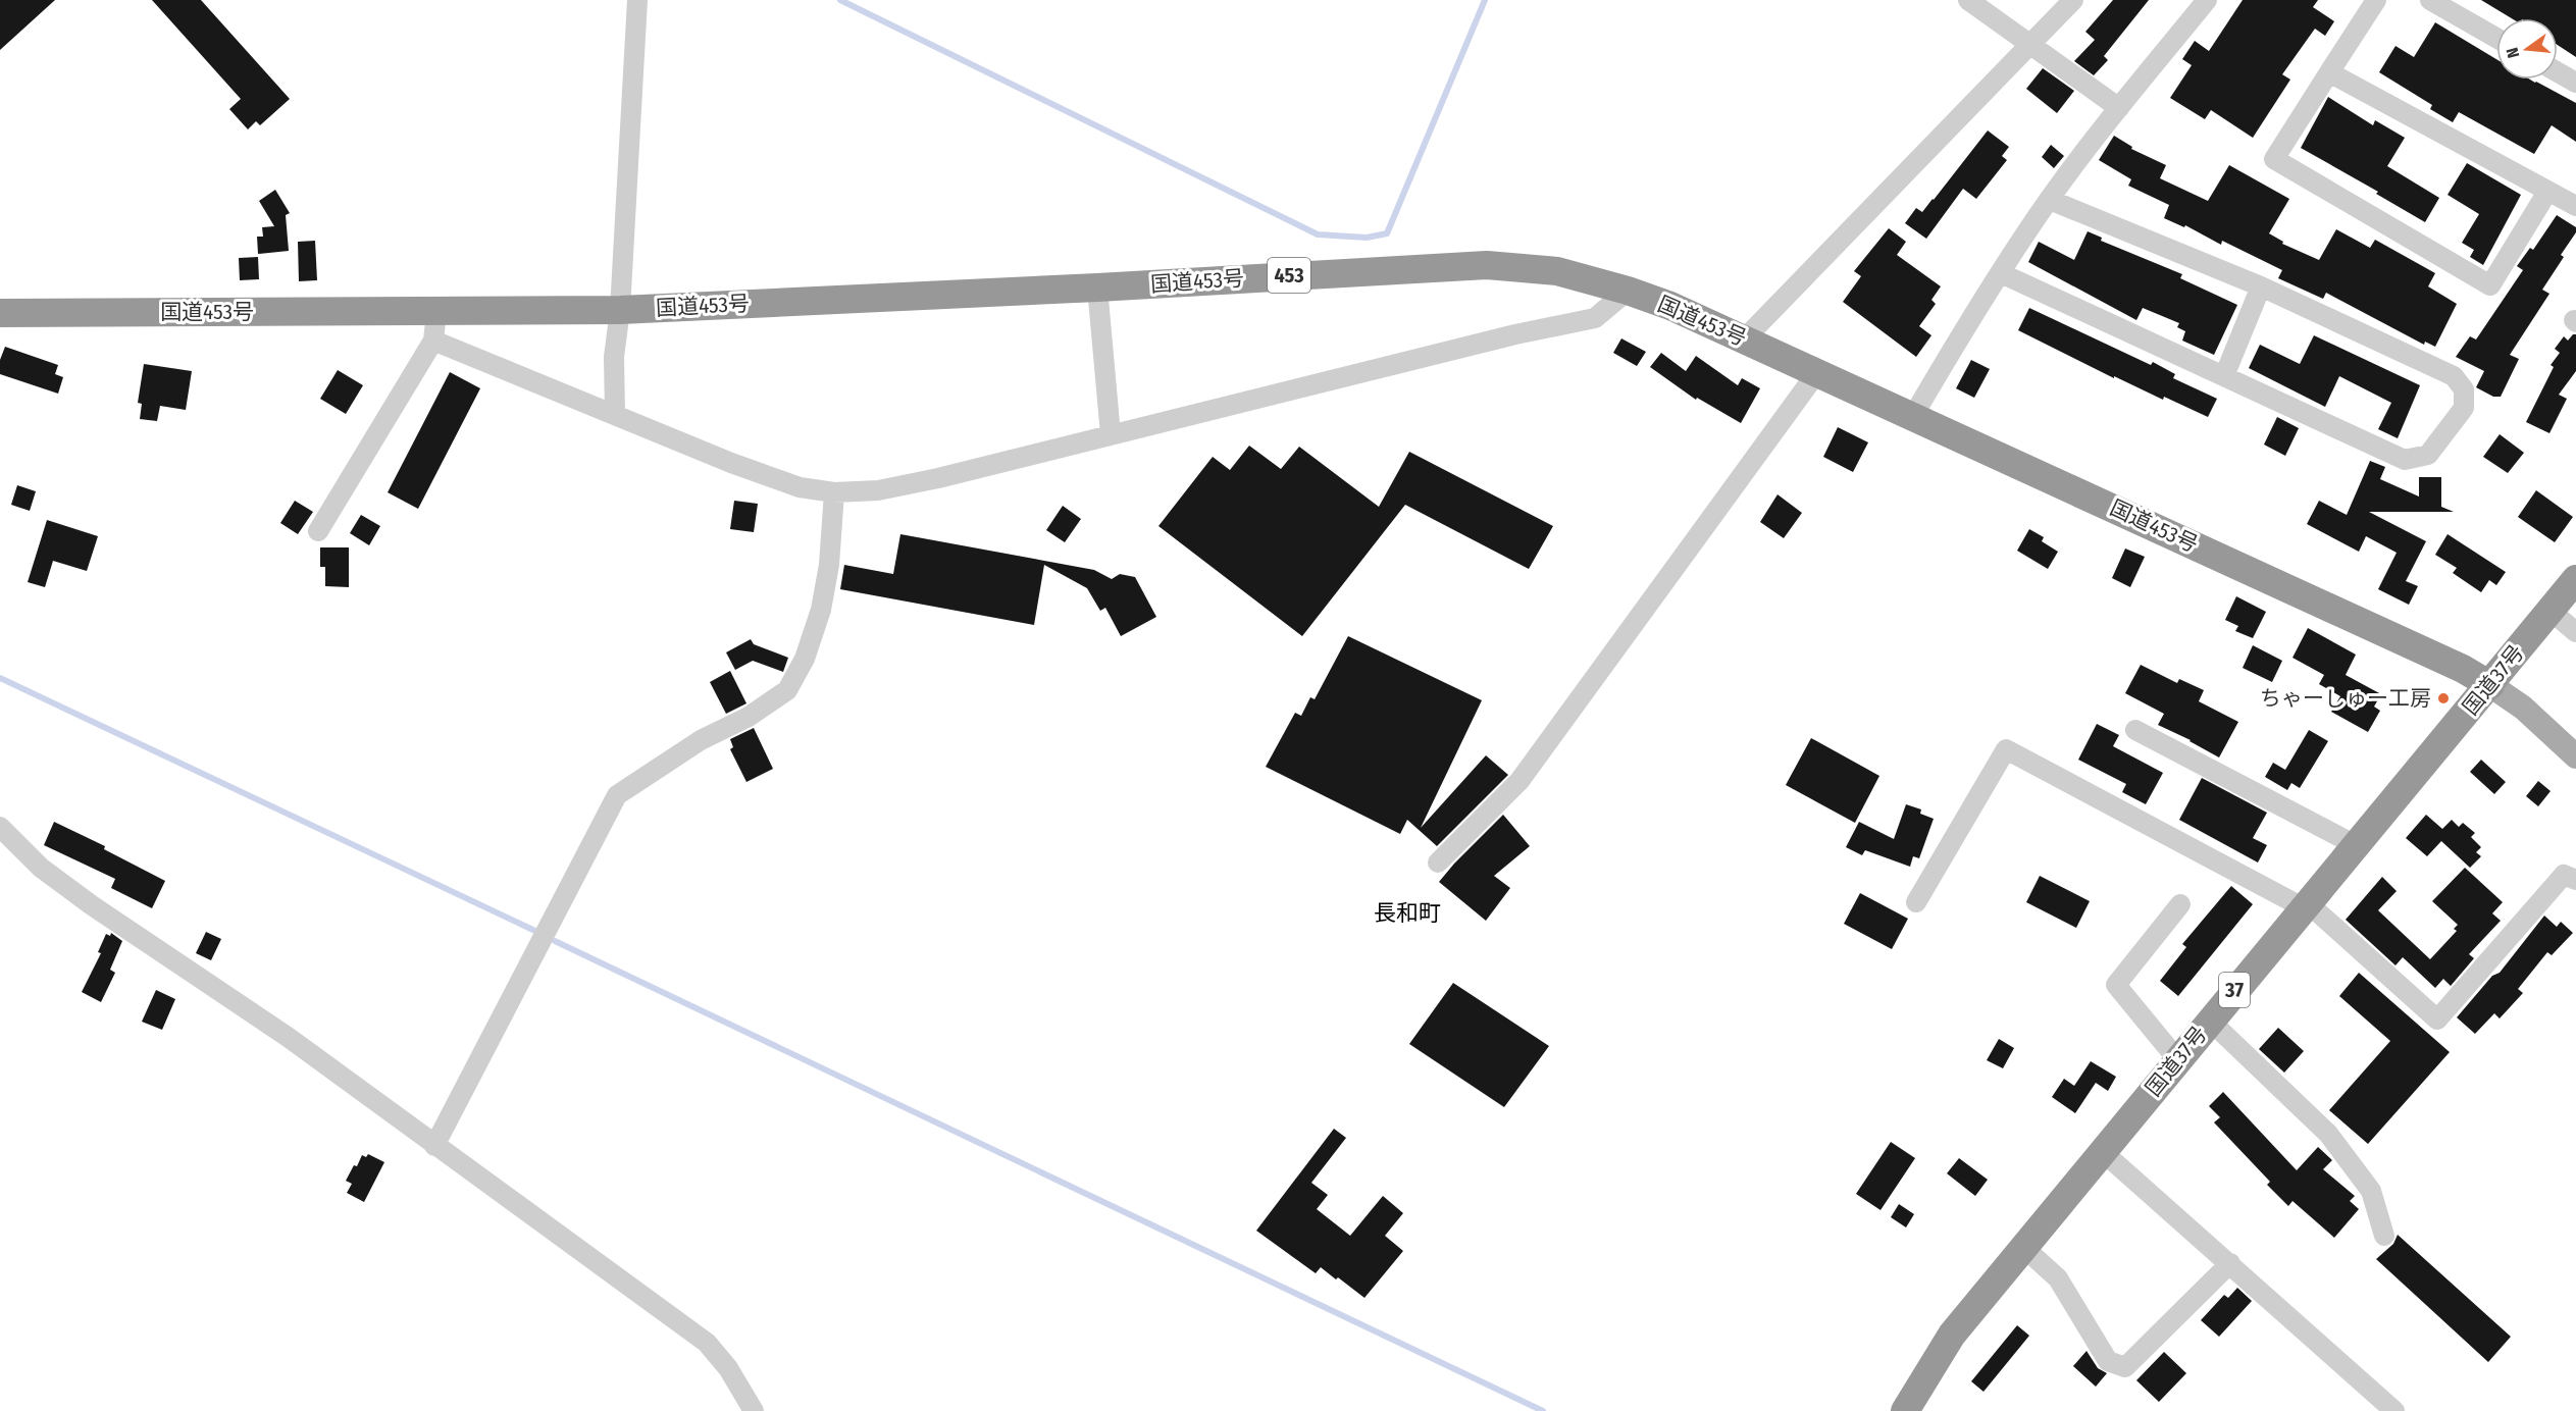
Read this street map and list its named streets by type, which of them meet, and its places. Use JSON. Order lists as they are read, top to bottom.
{
  "streets": {
    "highway": [
      "453",
      "国道453号",
      "国道37号",
      "37"
    ]
  },
  "crossings": [
    ["国道453号", "国道37号"]
  ],
  "districts": ["長和町"],
  "places": ["ちゃーしゅー工房"],
  "north": "left"
}
